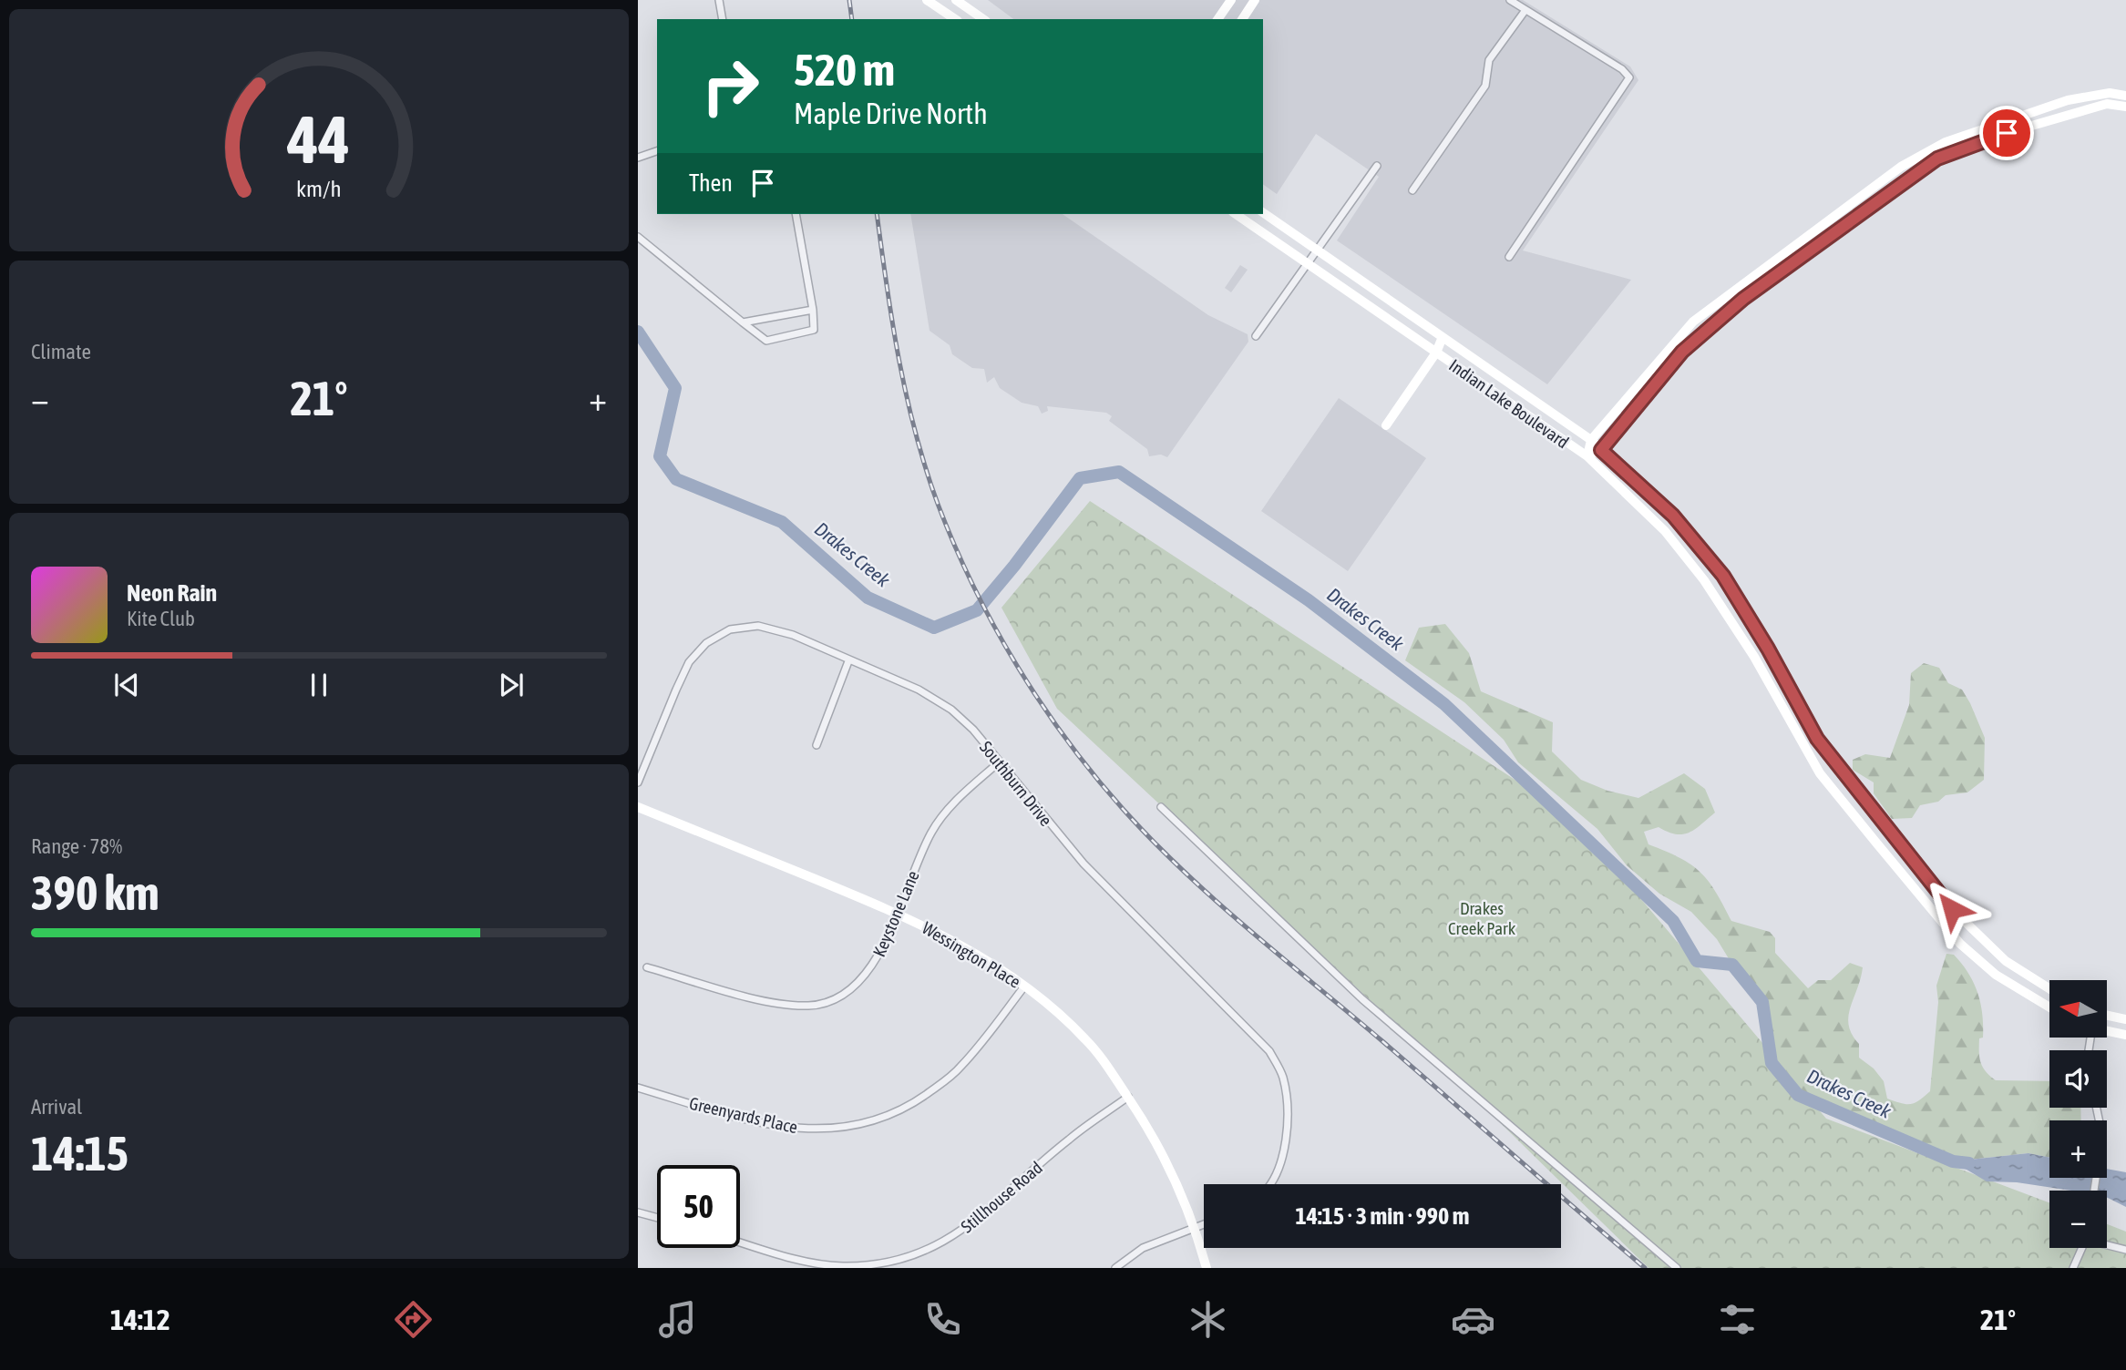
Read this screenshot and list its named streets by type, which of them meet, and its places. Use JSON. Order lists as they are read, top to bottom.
{
  "streets": {
    "main road": ["Indian Lake Boulevard", "Wessington Place"],
    "street": [
      "Southburn Drive",
      "Keystone Lane",
      "Greenyards Place",
      "Stillhouse Road"
    ]
  },
  "crossings": [
    ["Southburn Drive", "Keystone Lane"],
    ["Keystone Lane", "Wessington Place"],
    ["Wessington Place", "Greenyards Place"],
    ["Wessington Place", "Stillhouse Road"]
  ],
  "water": ["Drakes Creek"],
  "parks": ["Drakes Creek Park"],
  "north": "left",
  "page": {
    "turn": ["520 m", "Maple Drive North"],
    "then": "Then",
    "tile": [
      "Climate",
      ["Range · 78%", "390 km"],
      ["Arrival", "14:15"]
    ],
    "heat": ["−", "21°", "+"],
    "song": ["Neon Rain", "Kite Club"],
    "map_buttons": ["+", "−"],
    "limit": "50",
    "trip": "14:15 · 3 min · 990 m",
    "tabs": ["14:12", "21°"],
    "gauge": ["44", "km/h"]
  }
}
